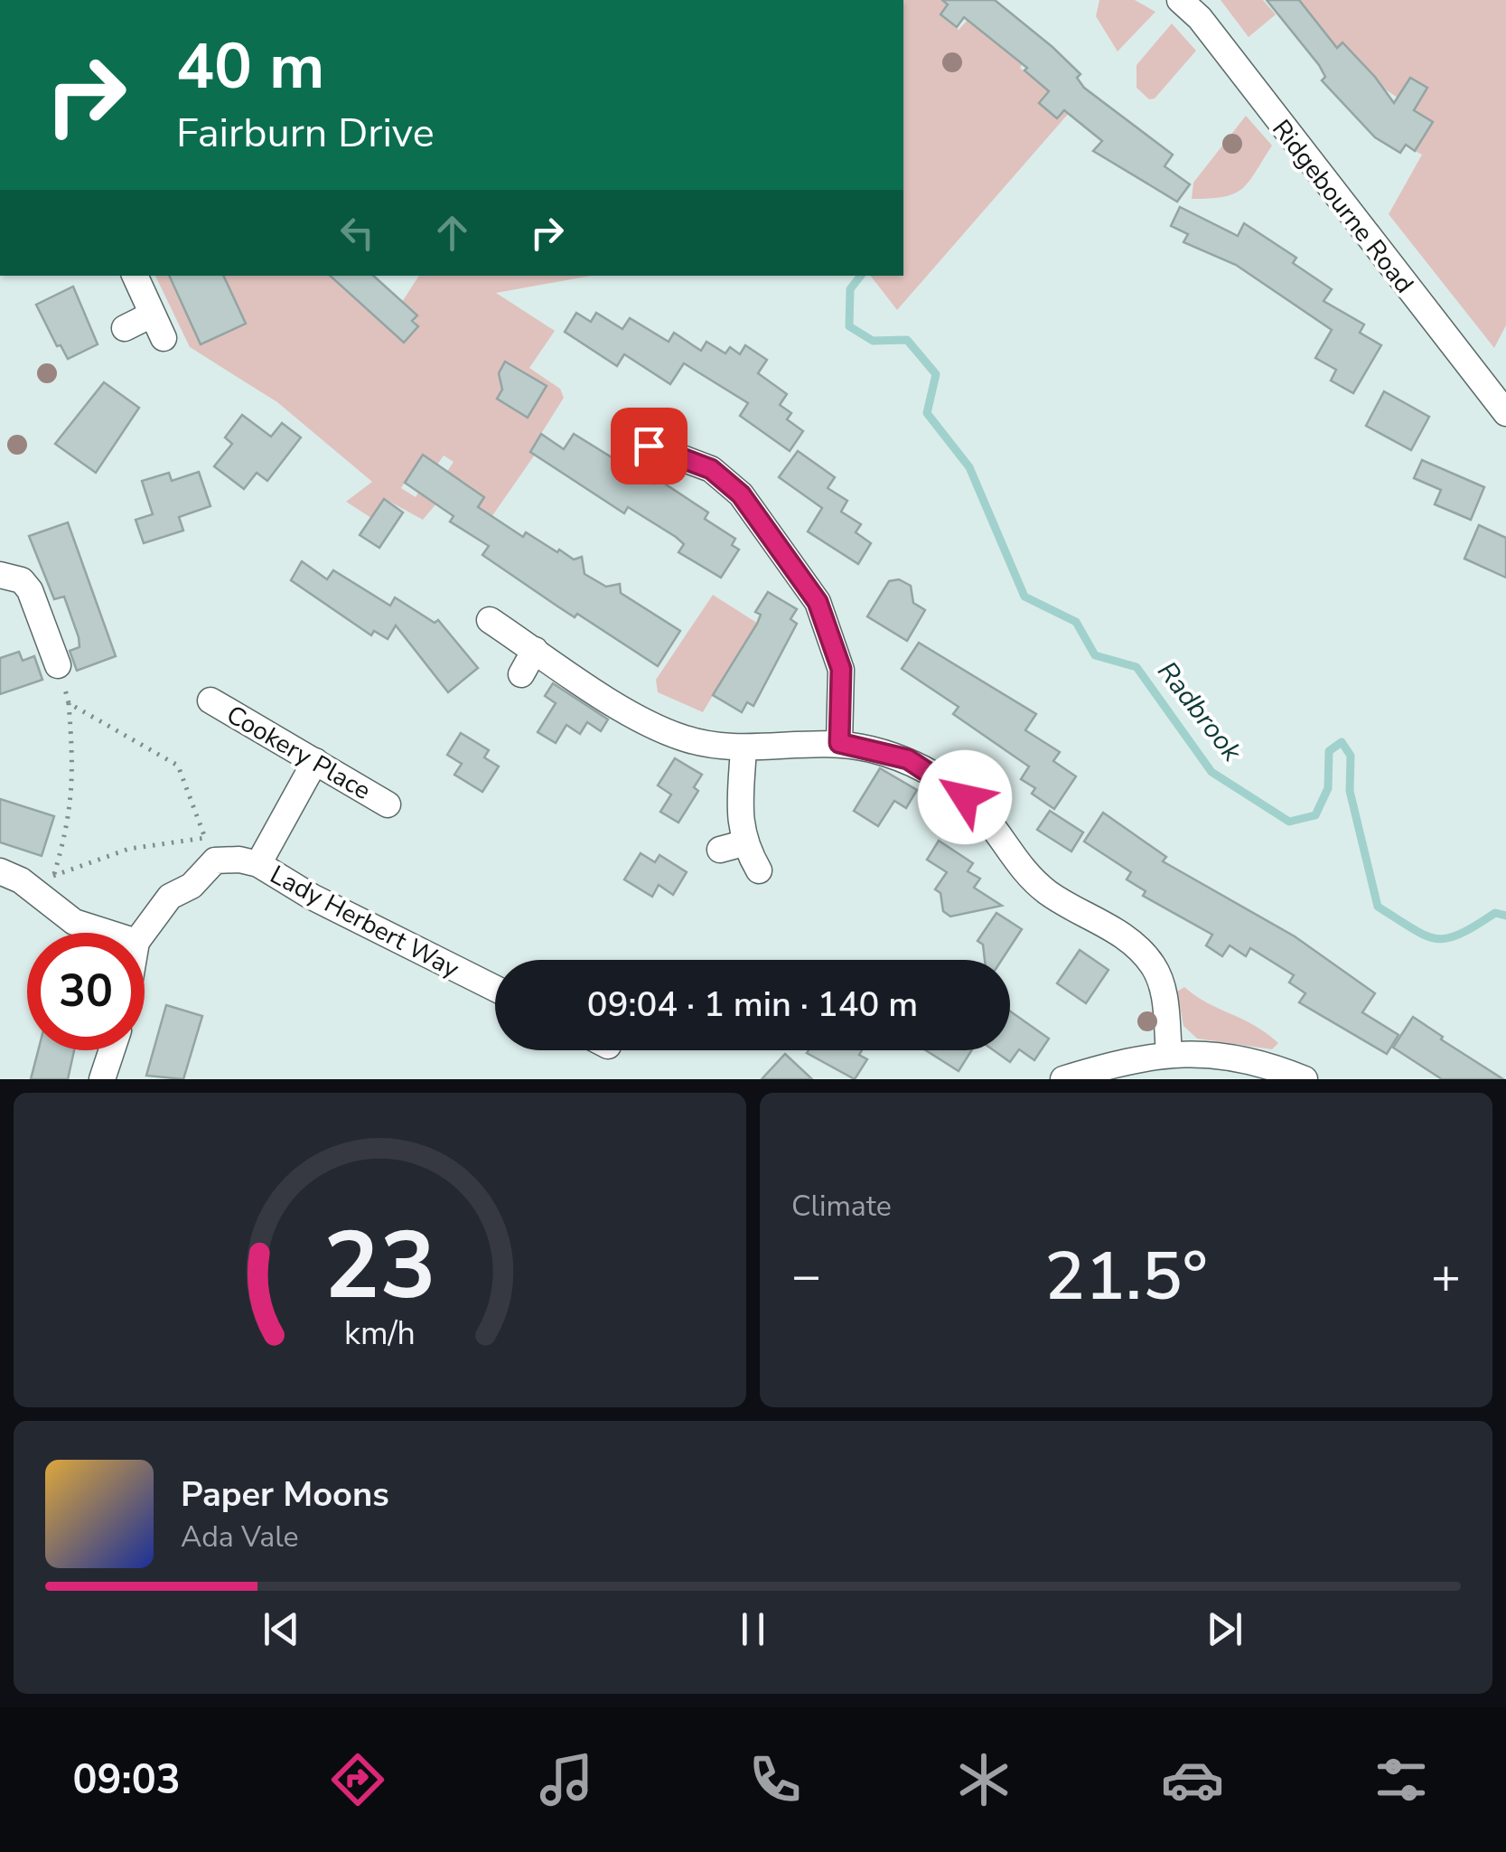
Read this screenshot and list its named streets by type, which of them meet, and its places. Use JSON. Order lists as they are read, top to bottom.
{
  "streets": {
    "street": ["Ridgebourne Road", "Cookery Place", "Lady Herbert Way"]
  },
  "water": ["Radbrook"],
  "page": {
    "turn": ["40 m", "Fairburn Drive"],
    "limit": "30",
    "trip": "09:04 · 1 min · 140 m",
    "tile": "Climate",
    "heat": ["−", "21.5°", "+"],
    "song": ["Paper Moons", "Ada Vale"],
    "tabs": "09:03",
    "gauge": ["23", "km/h"]
  }
}
